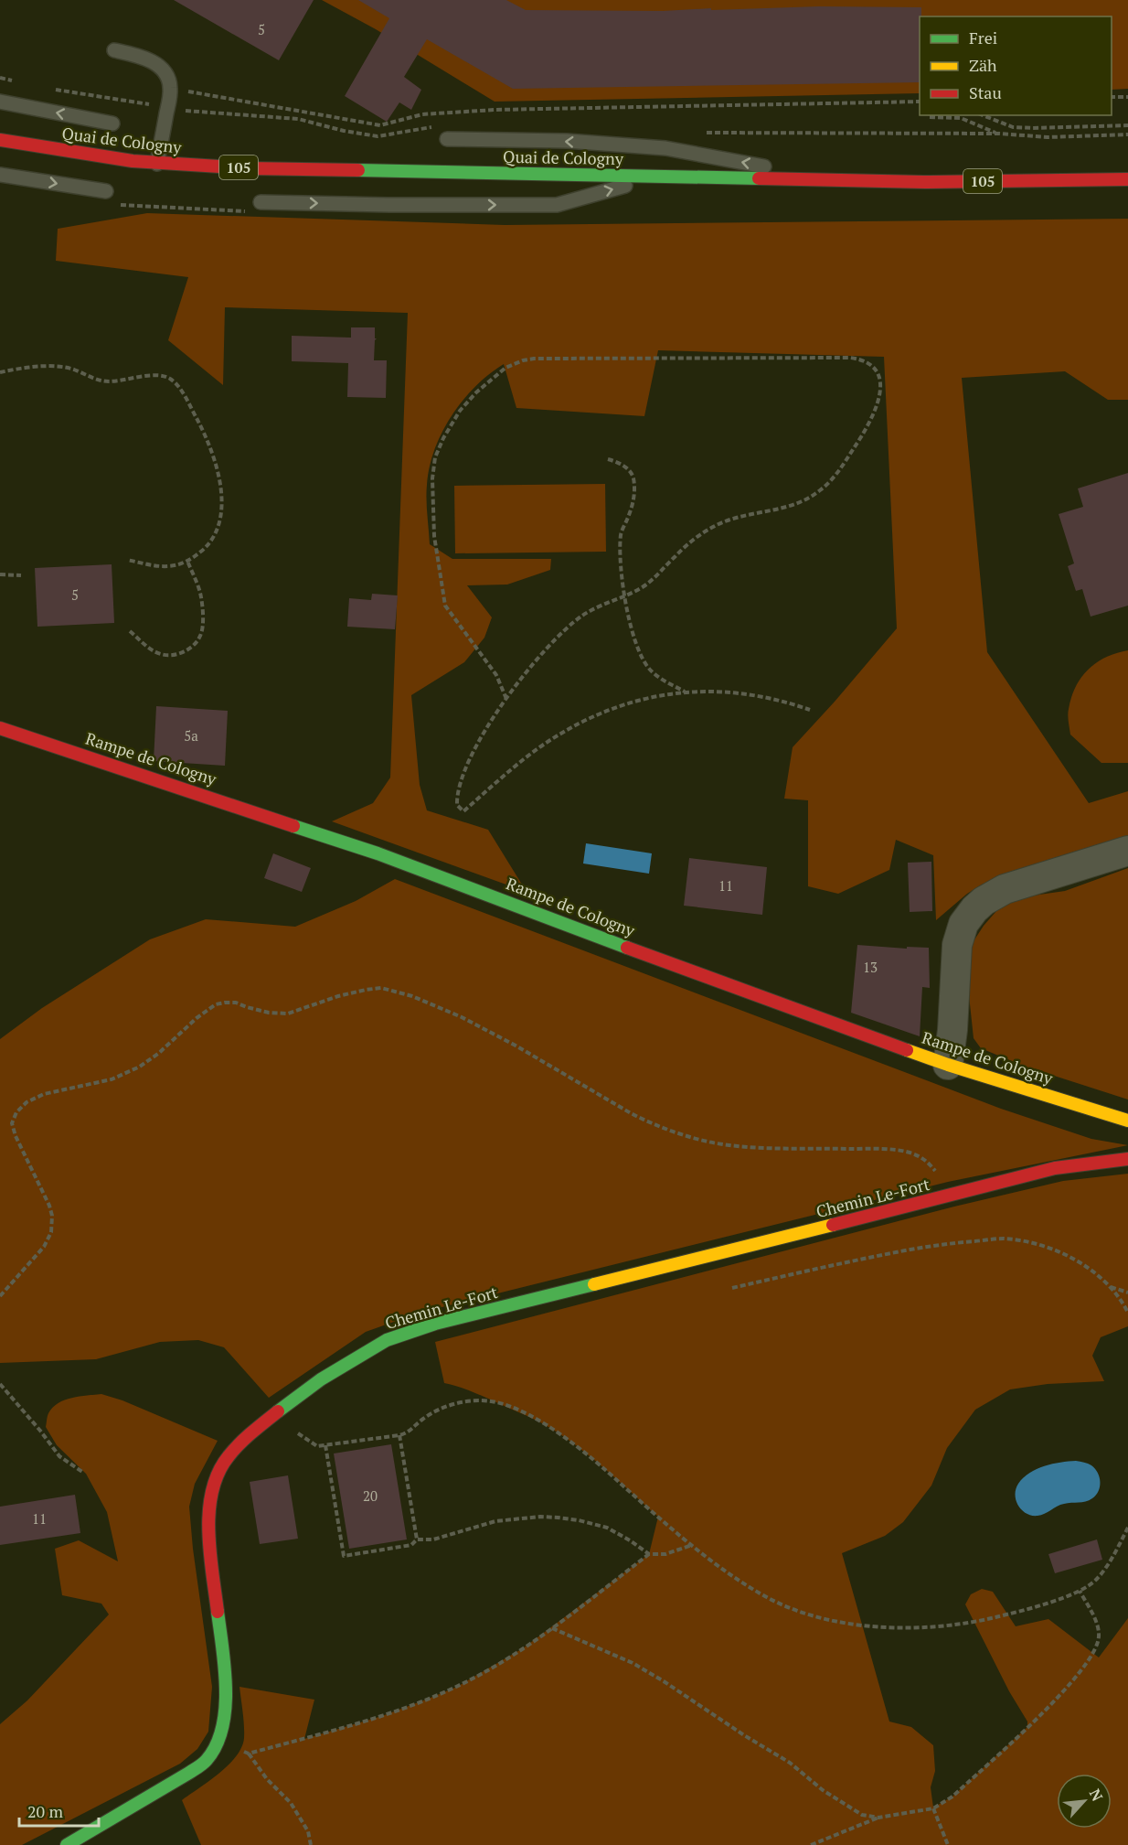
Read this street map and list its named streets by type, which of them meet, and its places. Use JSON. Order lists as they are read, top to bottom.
{
  "streets": {
    "street": [
      "Quai de Cologny",
      "105",
      "Rampe de Cologny",
      "Chemin Le-Fort"
    ]
  },
  "house_numbers": [
    "5",
    "5",
    "5a",
    "11",
    "13",
    "20",
    "11"
  ],
  "legend": ["Frei", "Zäh", "Stau"],
  "scale_bar": "20 m",
  "north": "top right"
}
